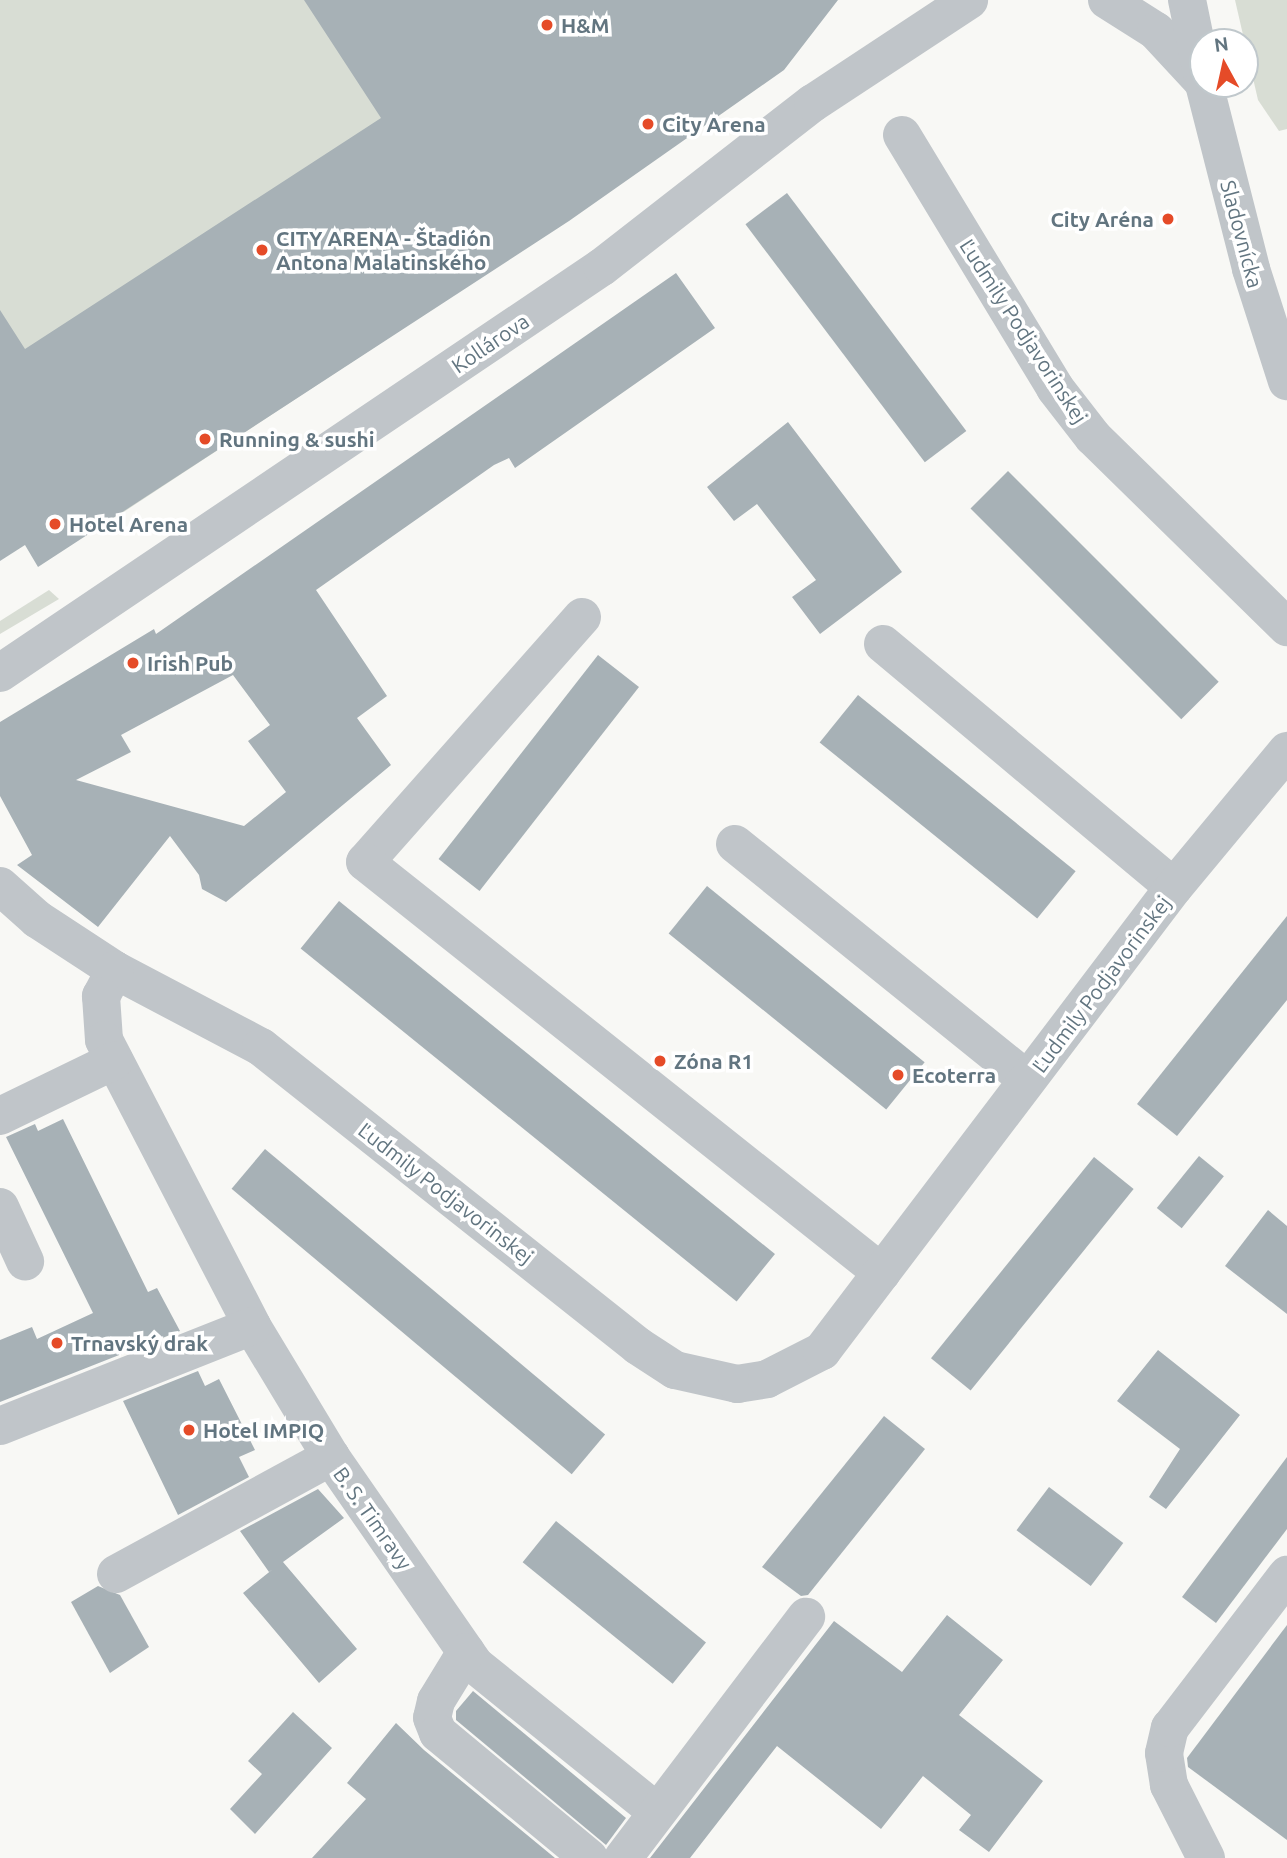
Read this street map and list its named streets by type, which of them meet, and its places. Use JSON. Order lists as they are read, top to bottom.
{
  "streets": {
    "street": [
      "Sladovnícka",
      "Ľudmily Podjavorinskej",
      "Kollárova",
      "B. S. Timravy"
    ]
  },
  "crossings": [
    ["Ľudmily Podjavorinskej", "B. S. Timravy"]
  ],
  "places": [
    "H&M",
    "City Arena",
    "City Aréna",
    "CITY ARENA - Štadión Antona Malatinského",
    "Running & sushi",
    "Hotel Arena",
    "Irish Pub",
    "Zóna R1",
    "Ecoterra",
    "Trnavský drak",
    "Hotel IMPIQ"
  ],
  "north": "top"
}
